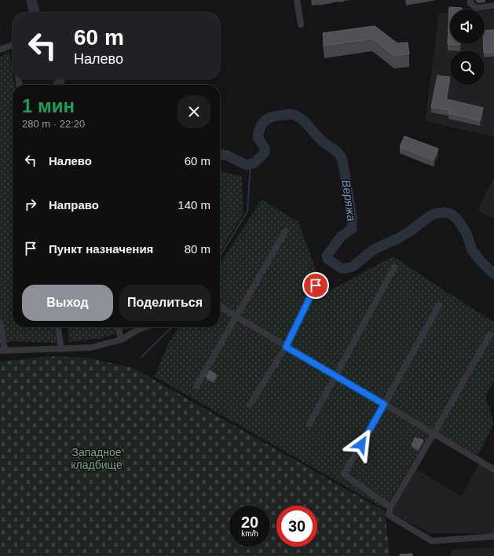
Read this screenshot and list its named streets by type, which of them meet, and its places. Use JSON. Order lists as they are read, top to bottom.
{
  "water": ["Веряжа"],
  "parks": ["Западное кладбище"],
  "page": {
    "turn": ["60 m", "Налево"],
    "heading": ["1 мин", "280 m · 22:20"],
    "list": [
      {
        "name": "Налево",
        "value": "60 m"
      },
      {
        "name": "Направо",
        "value": "140 m"
      },
      {
        "name": "Пункт назначения",
        "value": "80 m"
      }
    ],
    "buttons": ["Выход", "Поделиться"],
    "speed": "20 km/h",
    "limit": "30"
  }
}
